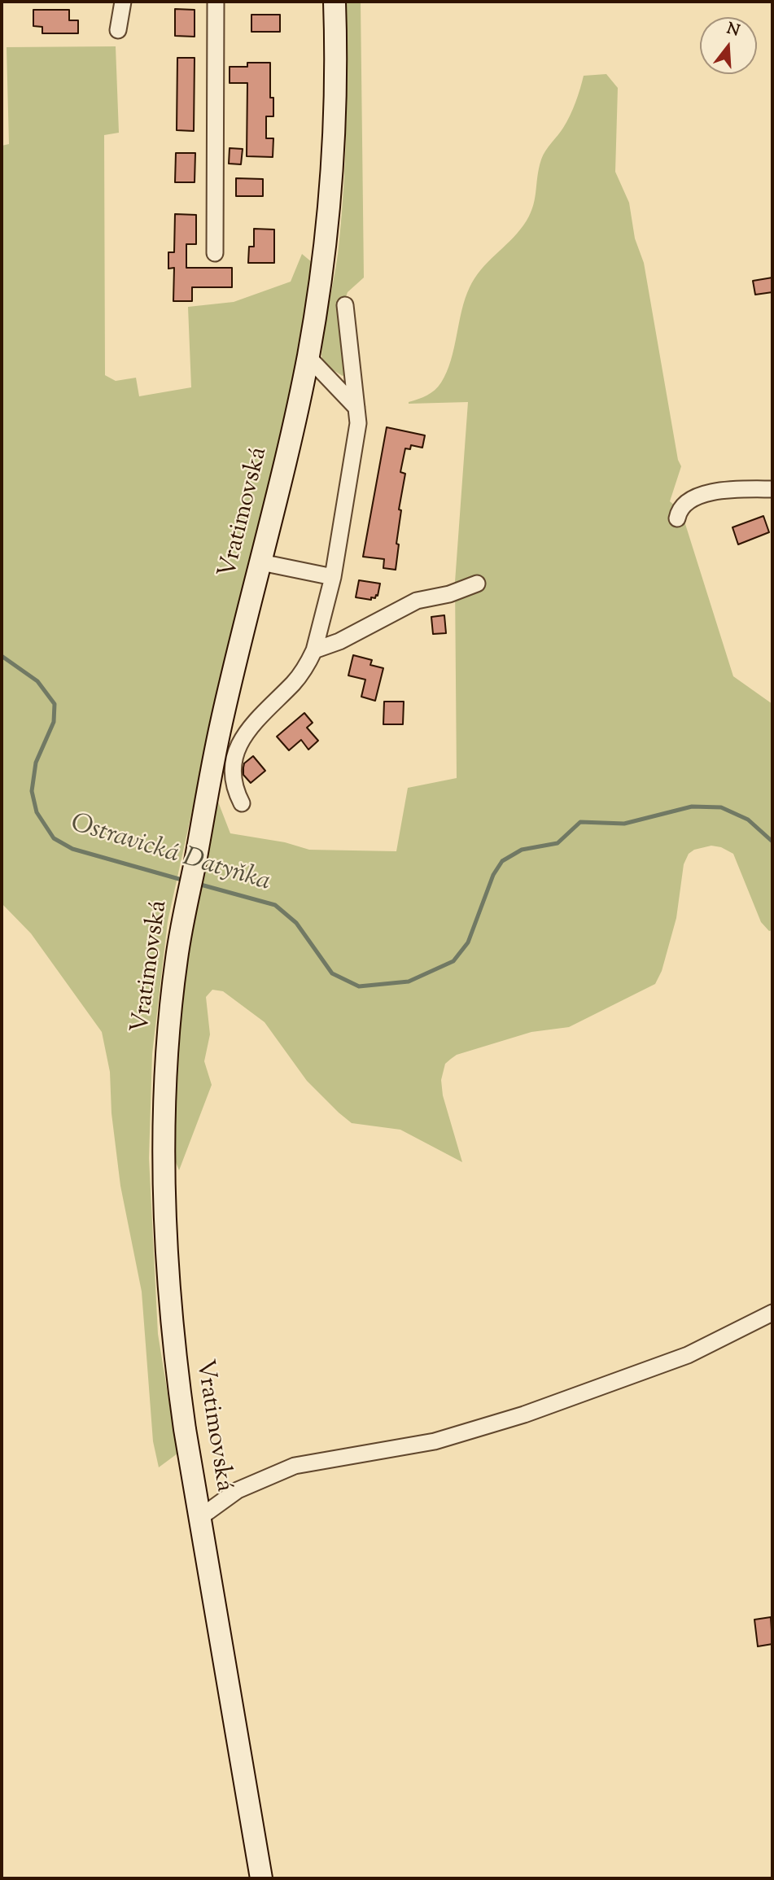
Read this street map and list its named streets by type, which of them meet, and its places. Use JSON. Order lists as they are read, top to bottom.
{
  "streets": {
    "main road": ["Vratimovská"]
  },
  "water": ["Ostravická Datyňka"],
  "north": "top"
}
